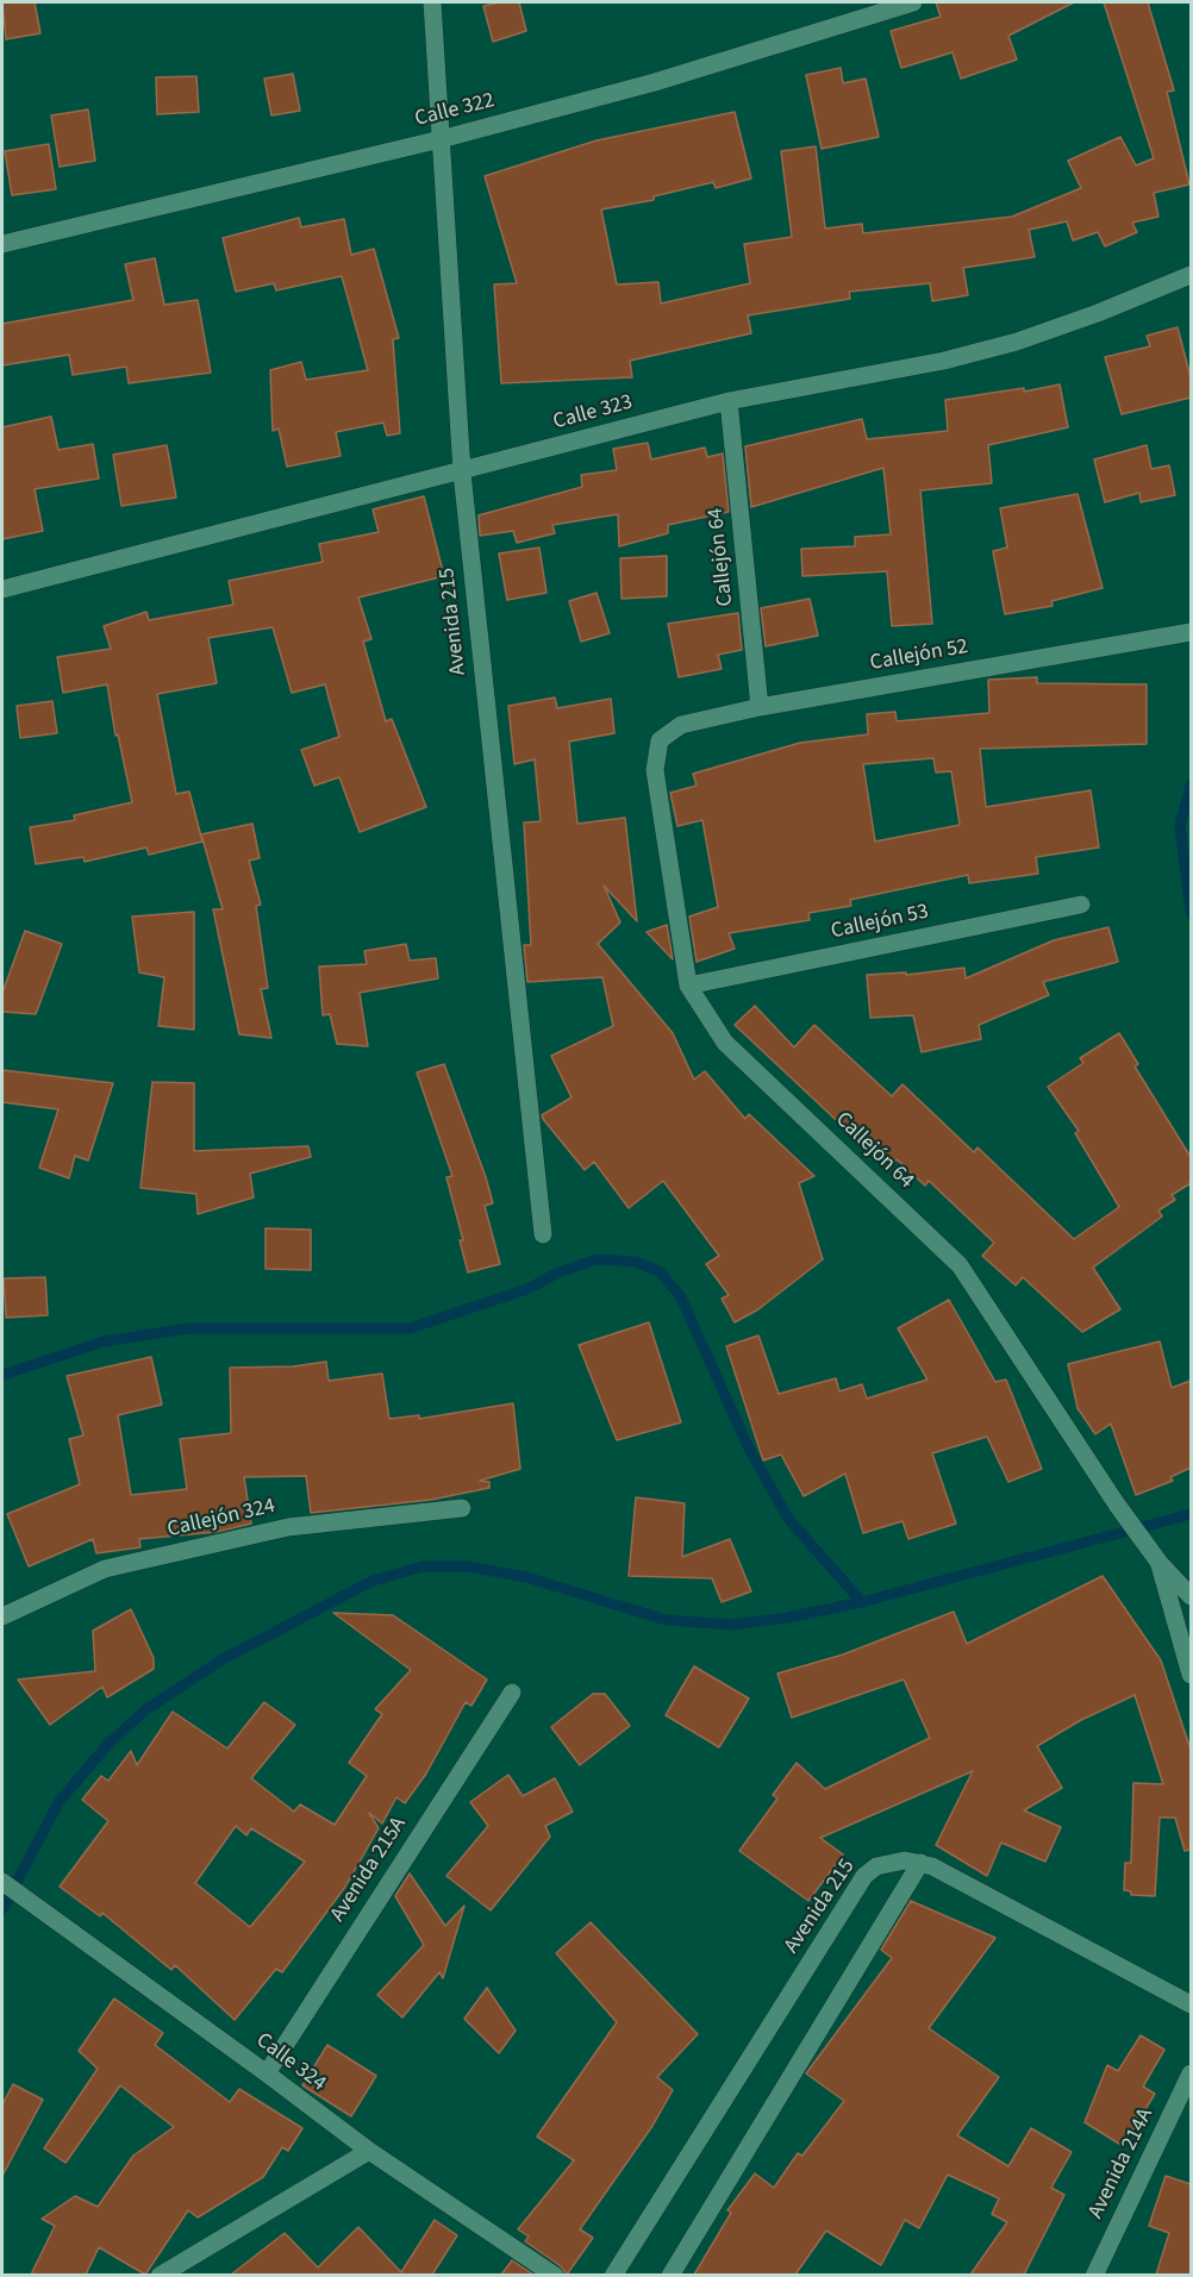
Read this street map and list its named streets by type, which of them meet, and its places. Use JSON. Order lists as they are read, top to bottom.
{
  "streets": {
    "street": [
      "Calle 322",
      "Calle 323",
      "Callejón 64",
      "Avenida 215",
      "Callejón 52",
      "Callejón 53",
      "Callejón 324",
      "Avenida 215A",
      "Calle 324",
      "Avenida 214A"
    ]
  },
  "crossings": [
    ["Calle 322", "Avenida 215"],
    ["Calle 323", "Callejón 64"],
    ["Calle 323", "Avenida 215"],
    ["Callejón 64", "Callejón 52"],
    ["Callejón 64", "Callejón 53"],
    ["Avenida 215A", "Calle 324"]
  ]
}
